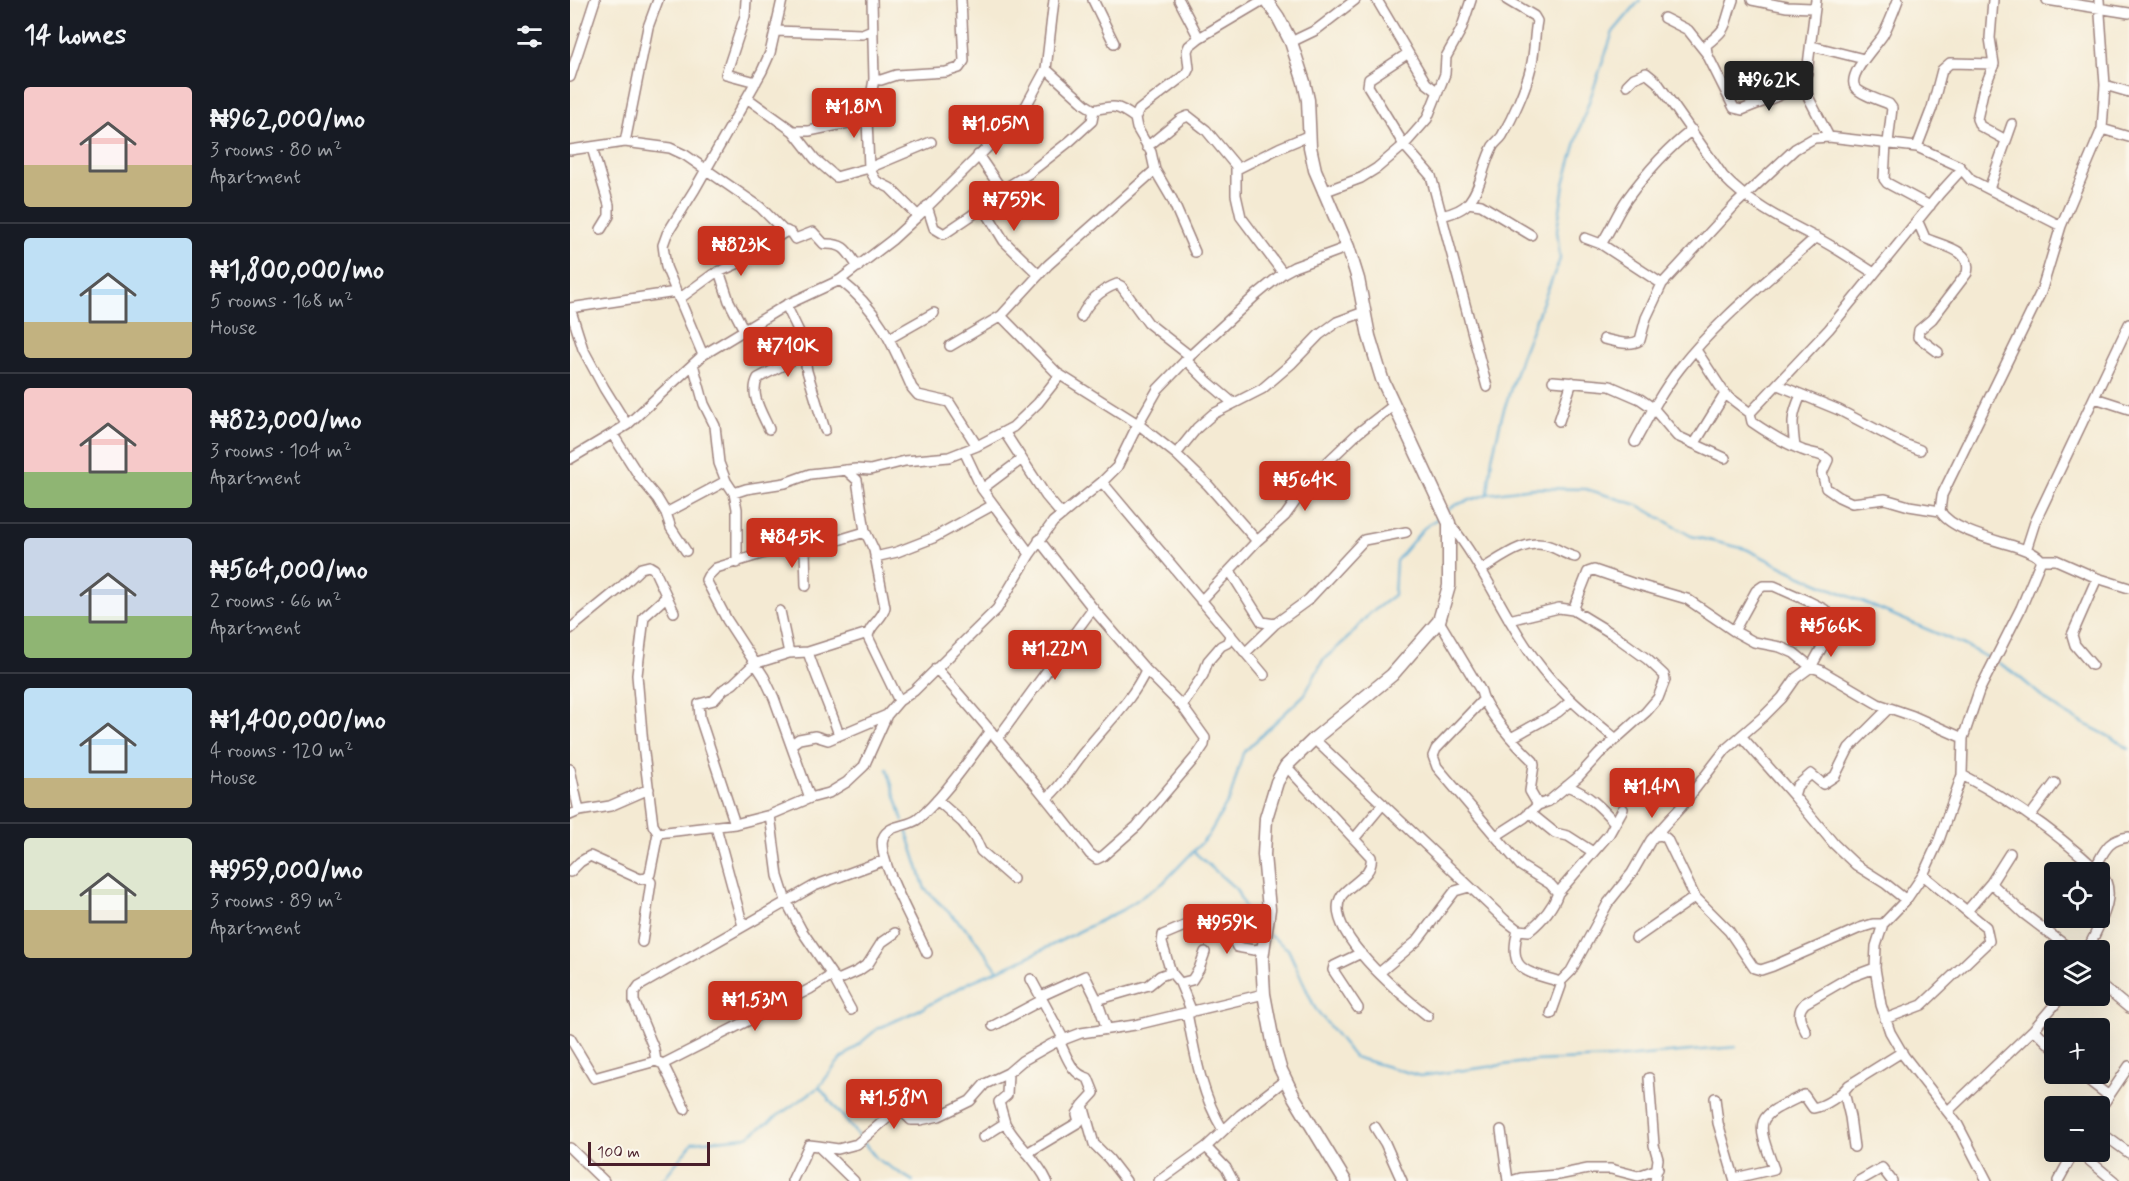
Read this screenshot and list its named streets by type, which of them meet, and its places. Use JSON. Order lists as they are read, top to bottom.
{
  "scale_bar": "100 m",
  "page": {
    "heading": "14 homes",
    "price": [
      "₦962K",
      "₦1.8M",
      "₦1.05M",
      "₦759K",
      "₦823K",
      "₦710K",
      "₦564K",
      "₦845K",
      "₦566K",
      "₦1.22M",
      "₦1.4M",
      "₦959K",
      "₦1.53M",
      "₦1.58M"
    ],
    "list": [
      {
        "name": "₦962,000/mo",
        "note": "3 rooms · 80 m² · Apartment"
      },
      {
        "name": "₦1,800,000/mo",
        "note": "5 rooms · 168 m² · House"
      },
      {
        "name": "₦823,000/mo",
        "note": "3 rooms · 104 m² · Apartment"
      },
      {
        "name": "₦564,000/mo",
        "note": "2 rooms · 66 m² · Apartment"
      },
      {
        "name": "₦1,400,000/mo",
        "note": "4 rooms · 120 m² · House"
      },
      {
        "name": "₦959,000/mo",
        "note": "3 rooms · 89 m² · Apartment"
      }
    ],
    "map_buttons": ["+", "−"],
    "scale": "100 m"
  }
}
